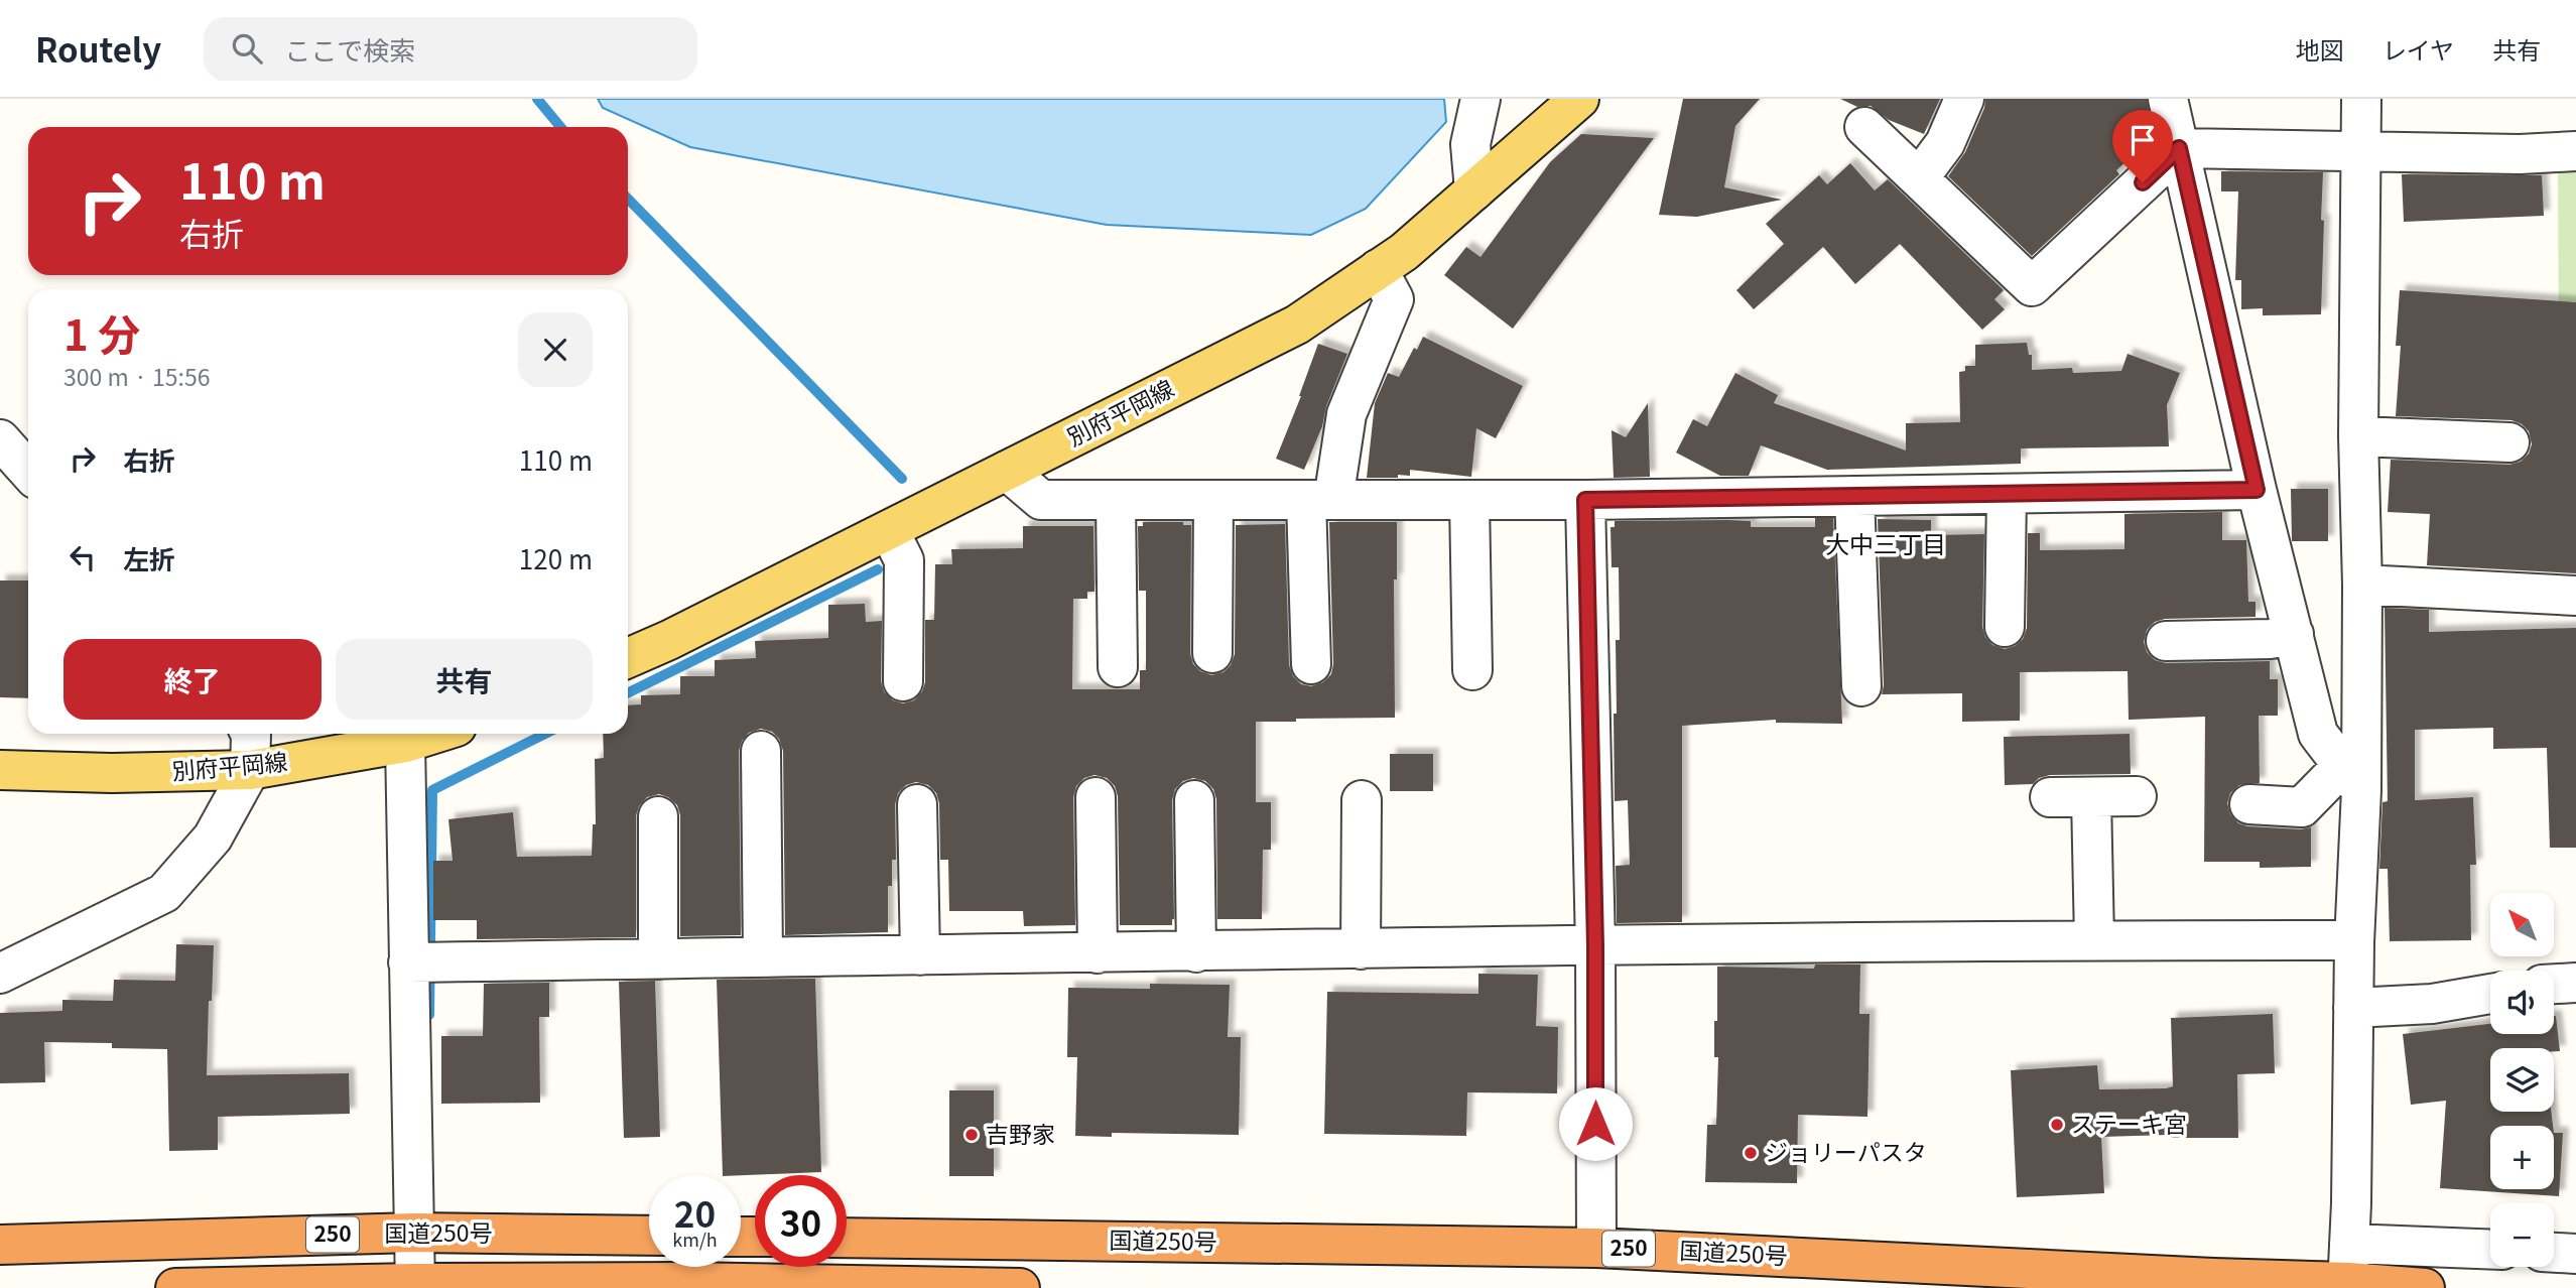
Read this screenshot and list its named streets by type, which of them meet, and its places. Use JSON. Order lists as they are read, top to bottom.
{
  "streets": {
    "highway": ["国道250号", "250"],
    "main road": ["別府平岡線"]
  },
  "districts": ["大中三丁目"],
  "places": ["ステーキ宮", "吉野家", "ジョリーパスタ"],
  "north": "top left",
  "page": {
    "header": "Routely",
    "search": "ここで検索",
    "nav": ["地図", "レイヤ", "共有"],
    "turn": ["110 m", "右折"],
    "heading": ["1 分", "300 m · 15:56"],
    "list": [
      {
        "name": "右折",
        "value": "110 m"
      },
      {
        "name": "左折",
        "value": "120 m"
      }
    ],
    "buttons": ["終了", "共有"],
    "map_buttons": ["+", "−"],
    "speed": "20 km/h",
    "limit": "30"
  }
}
